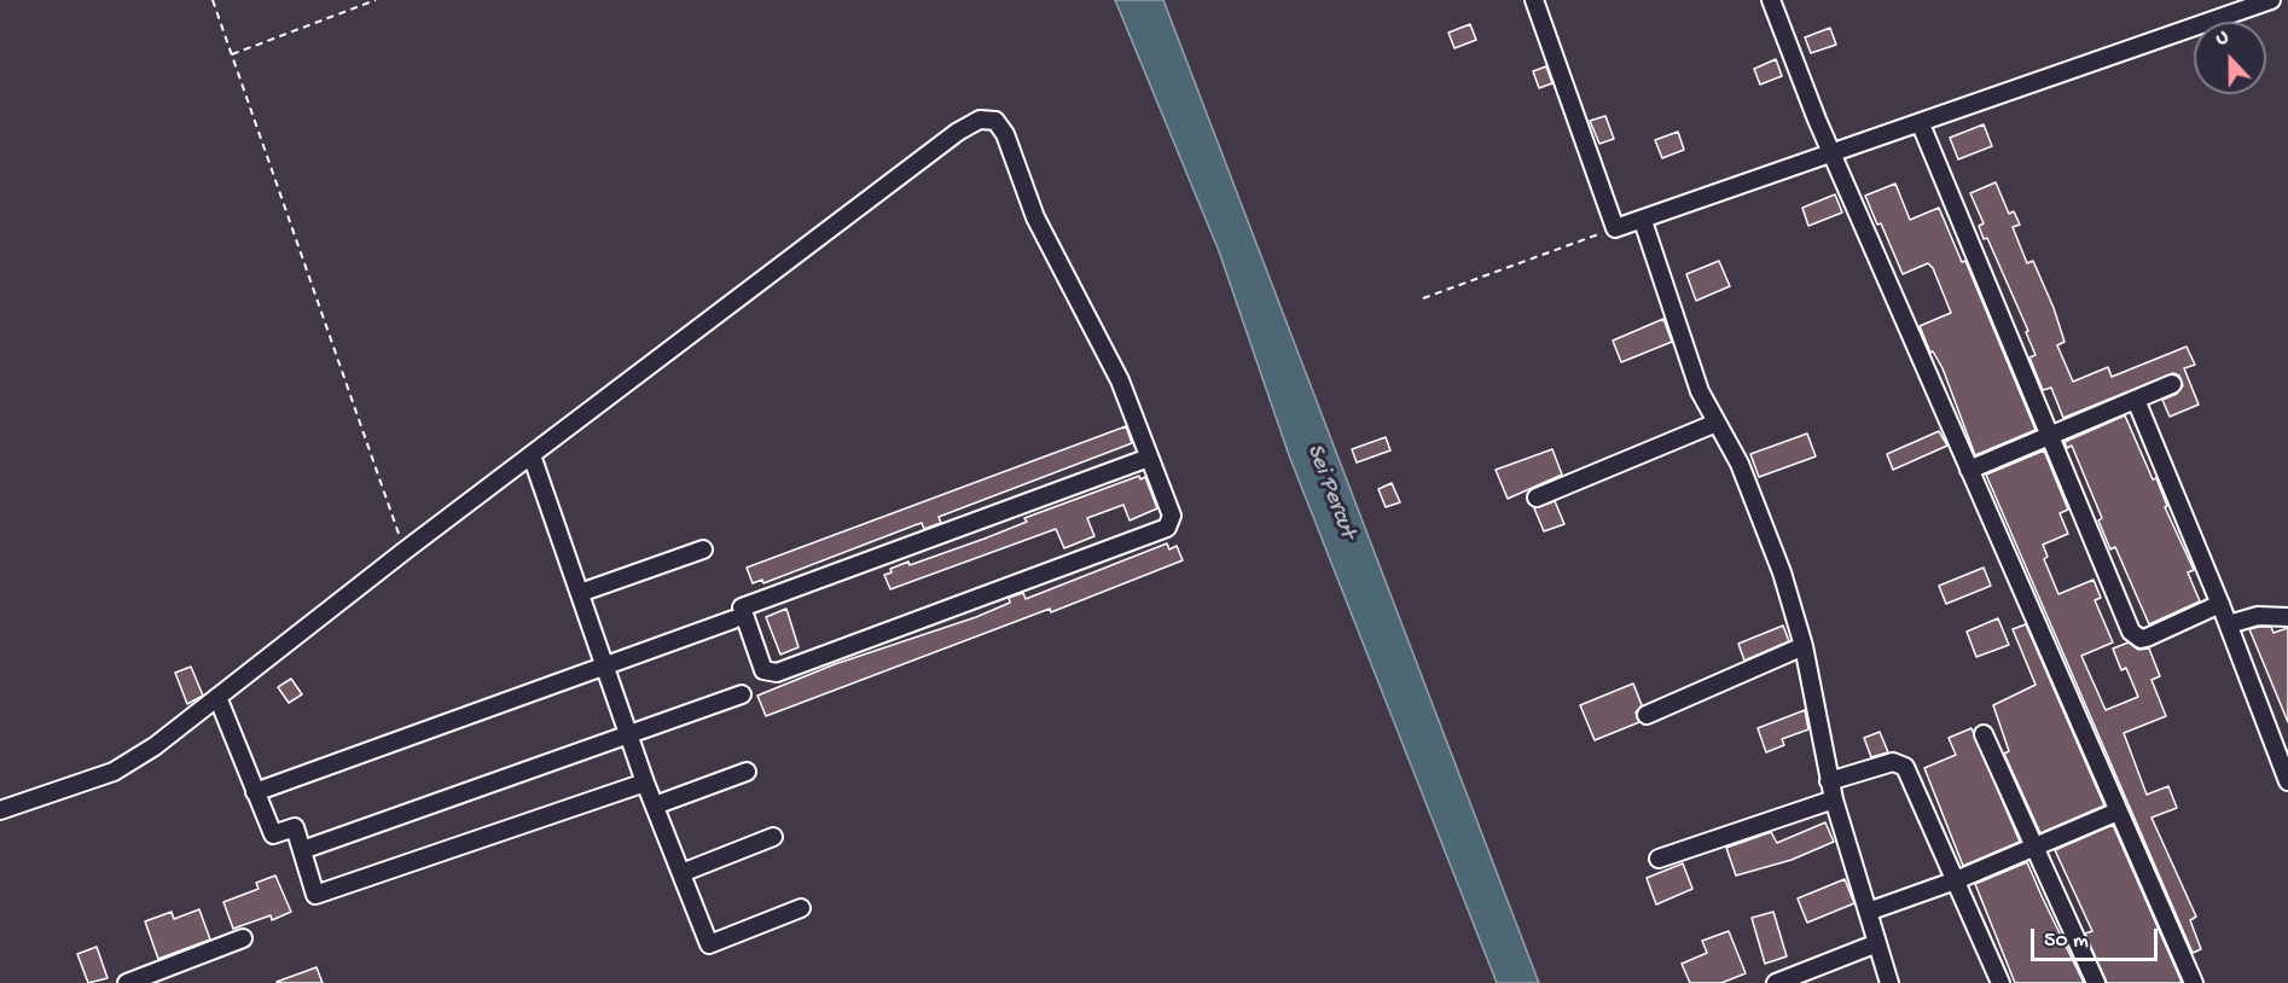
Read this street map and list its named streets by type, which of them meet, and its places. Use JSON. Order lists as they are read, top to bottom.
{
  "water": ["Sei Percut"],
  "scale_bar": "50 m",
  "north": "top"
}
